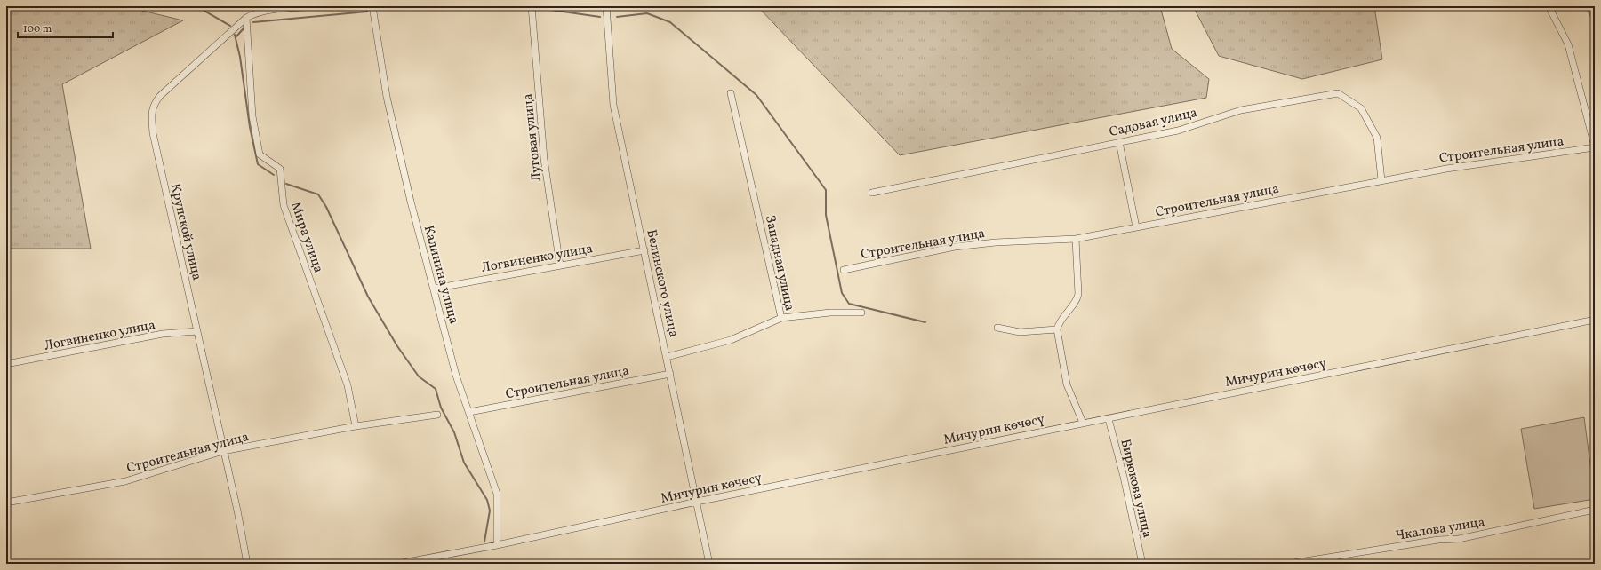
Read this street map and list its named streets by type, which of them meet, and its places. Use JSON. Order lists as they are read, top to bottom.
{
  "streets": {
    "street": [
      "Садовая улица",
      "Луговая улица",
      "Строительная улица",
      "Крупской улица",
      "Мира улица",
      "Логвиненко улица",
      "Западная улица",
      "Калинина улица",
      "Белинского улица",
      "Мичурин көчөсү",
      "Бирюкова улица",
      "Чкалова улица"
    ]
  },
  "crossings": [
    ["Садовая улица", "Строительная улица"],
    ["Луговая улица", "Логвиненко улица"],
    ["Строительная улица", "Крупской улица"],
    ["Строительная улица", "Мира улица"],
    ["Строительная улица", "Калинина улица"],
    ["Строительная улица", "Белинского улица"],
    ["Крупской улица", "Мира улица"],
    ["Крупской улица", "Логвиненко улица"],
    ["Логвиненко улица", "Калинина улица"],
    ["Логвиненко улица", "Белинского улица"],
    ["Западная улица", "Белинского улица"],
    ["Калинина улица", "Мичурин көчөсү"],
    ["Белинского улица", "Мичурин көчөсү"],
    ["Мичурин көчөсү", "Бирюкова улица"]
  ],
  "scale_bar": "100 m"
}
